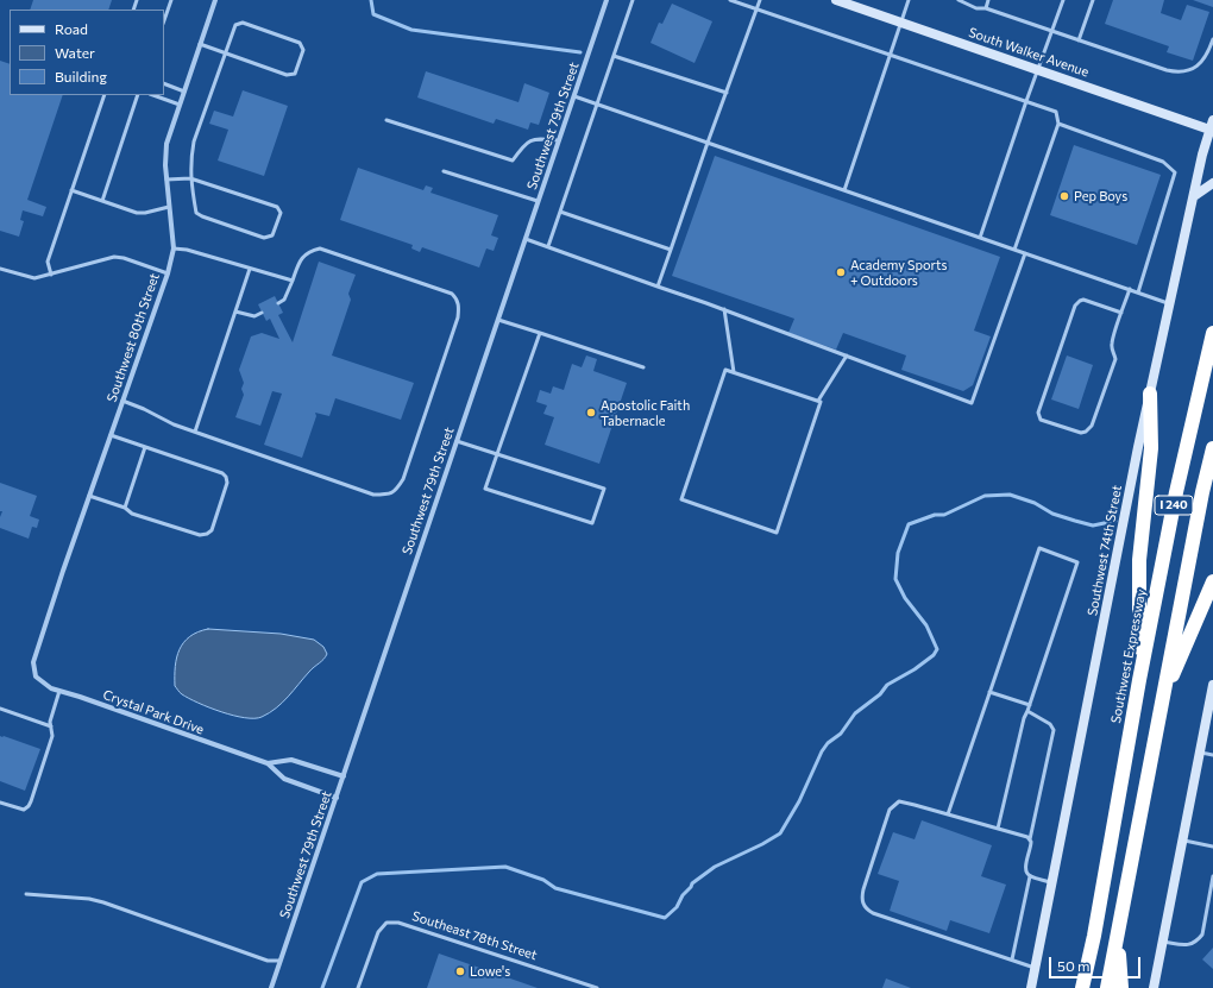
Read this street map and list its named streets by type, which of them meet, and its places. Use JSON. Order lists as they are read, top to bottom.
{
  "streets": {
    "highway": ["I 240", "Southwest Expressway"],
    "main road": ["South Walker Avenue", "Southwest 74th Street"],
    "street": ["Southwest 79th Street", "Southwest 80th Street", "Crystal Park Drive"],
    "lane": ["Southeast 78th Street"]
  },
  "crossings": [
    ["South Walker Avenue", "Southwest 74th Street"],
    ["Southwest 79th Street", "Crystal Park Drive"],
    ["Southwest 80th Street", "Crystal Park Drive"]
  ],
  "places": [
    "Pep Boys",
    "Academy Sports + Outdoors",
    "Apostolic Faith Tabernacle",
    "Lowe's"
  ],
  "legend": ["Road", "Water", "Building"],
  "scale_bar": "50 m"
}
